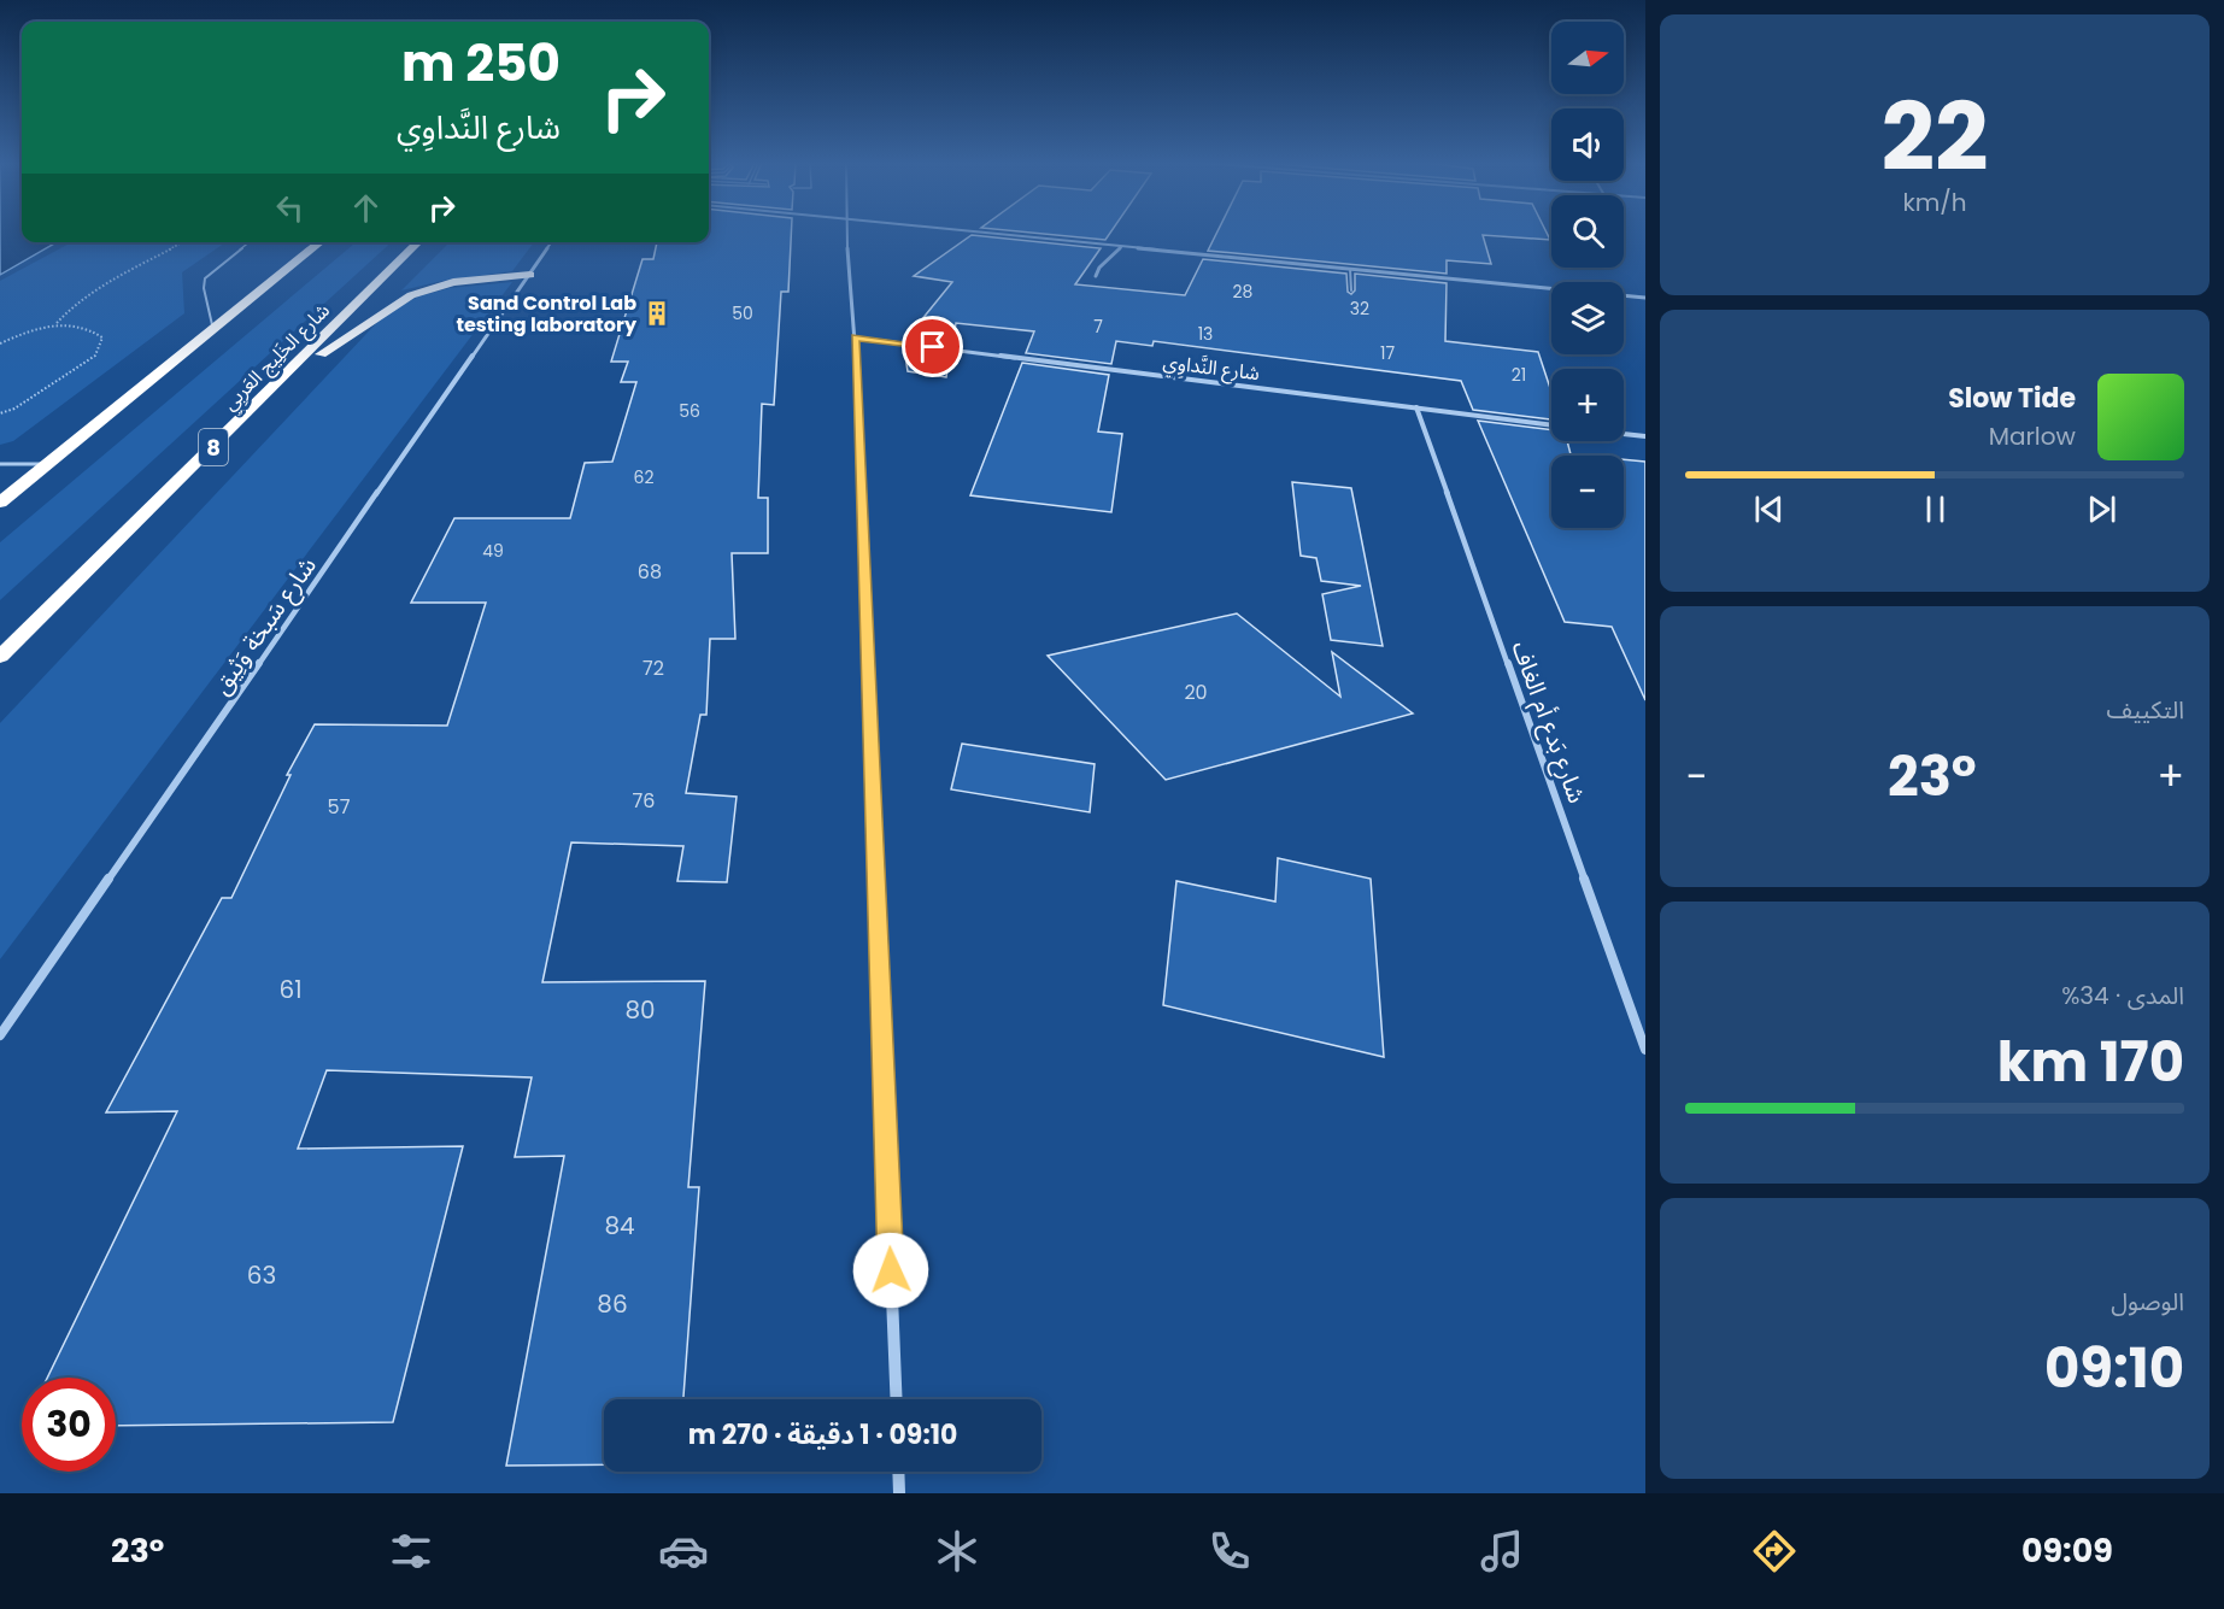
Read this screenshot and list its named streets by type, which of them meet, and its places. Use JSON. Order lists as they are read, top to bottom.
{
  "streets": {
    "highway": ["شارع الخَلِيج العَربِي", "8"],
    "street": ["شارع النَّداوِي", "شارع سَبخة وَثِيق", "شارع بَدع أم الغاف"]
  },
  "crossings": [
    ["شارع النَّداوِي", "شارع بَدع أم الغاف"]
  ],
  "places": {
    "building": ["Sand Control Lab testing laboratory"]
  },
  "house_numbers": [
    "28",
    "32",
    "50",
    "7",
    "13",
    "17",
    "21",
    "56",
    "62",
    "49",
    "68",
    "72",
    "20",
    "76",
    "57",
    "61",
    "80",
    "84",
    "63",
    "86"
  ],
  "north": "right",
  "page": {
    "tile": [
      ["22", "km/h"],
      "التكييف",
      ["المدى · 34%", "170 km"],
      ["الوصول", "09:10"]
    ],
    "map_buttons": ["+", "−"],
    "turn": ["250 m", "شارع النَّداوِي"],
    "song": ["Slow Tide", "Marlow"],
    "heat": ["−", "23°", "+"],
    "limit": "30",
    "trip": "09:10 · 1 دقيقة · 270 m",
    "tabs": ["09:09", "23°"]
  }
}
